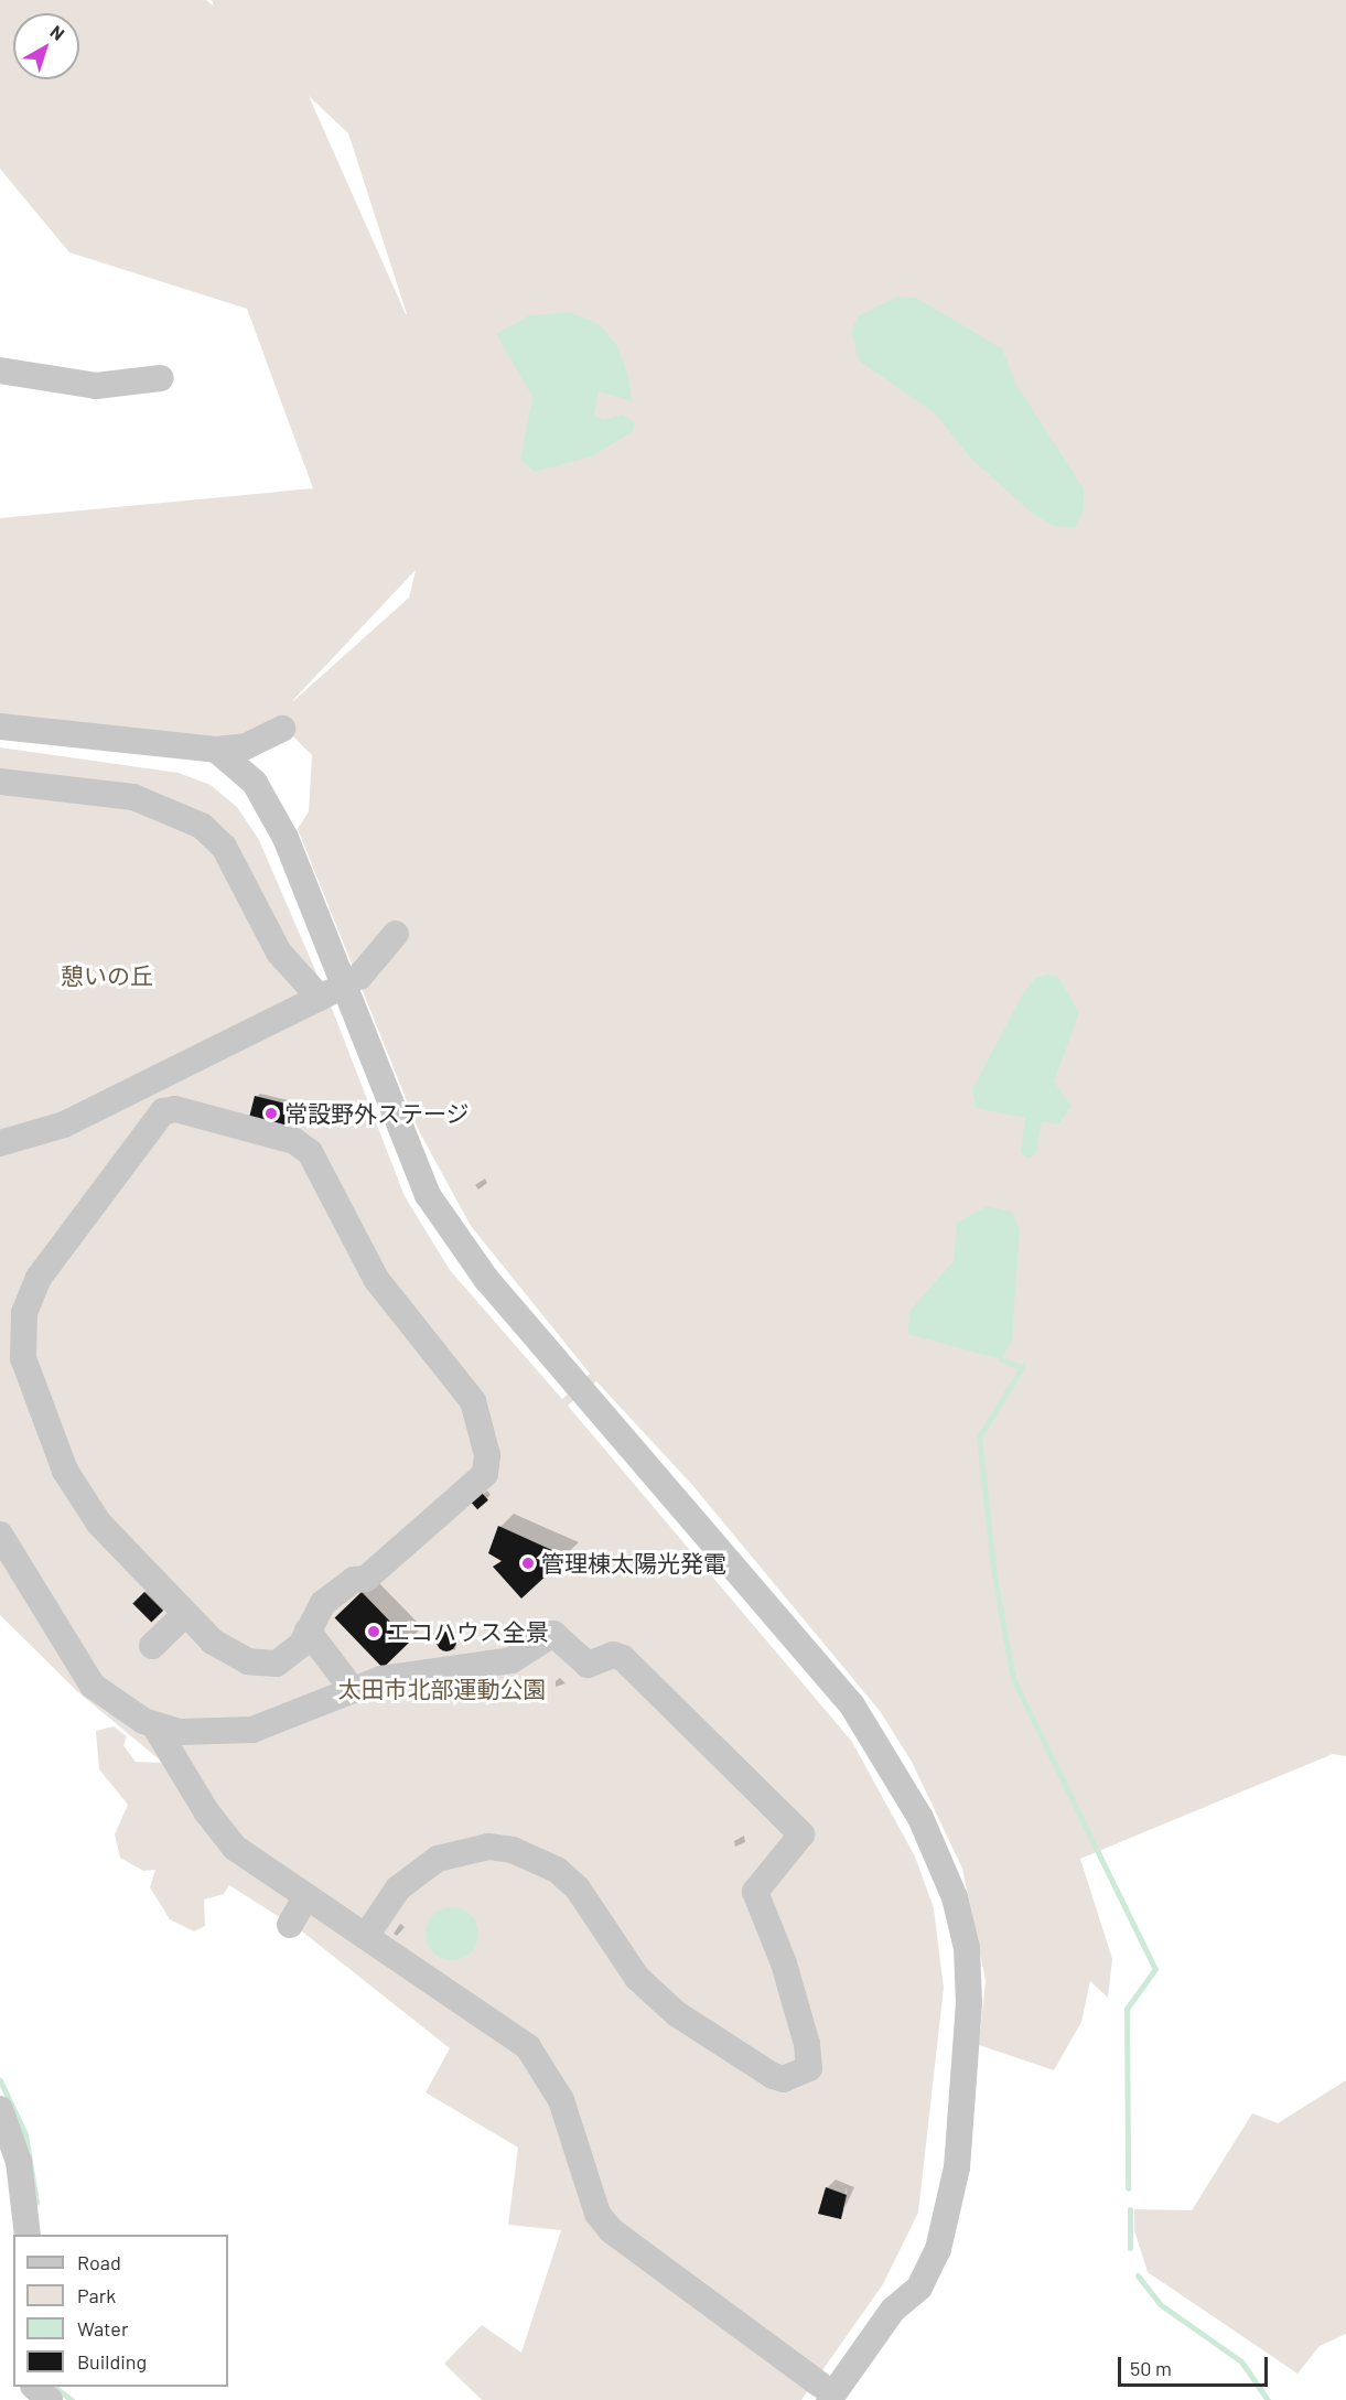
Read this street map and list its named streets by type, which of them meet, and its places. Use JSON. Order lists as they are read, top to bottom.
{
  "parks": ["憩いの丘", "太田市北部運動公園"],
  "places": ["常設野外ステージ", "管理棟太陽光発電", "エコハウス全景"],
  "legend": [
    "Road",
    "Park",
    "Water",
    "Building"
  ],
  "scale_bar": "50 m",
  "north": "top right"
}
